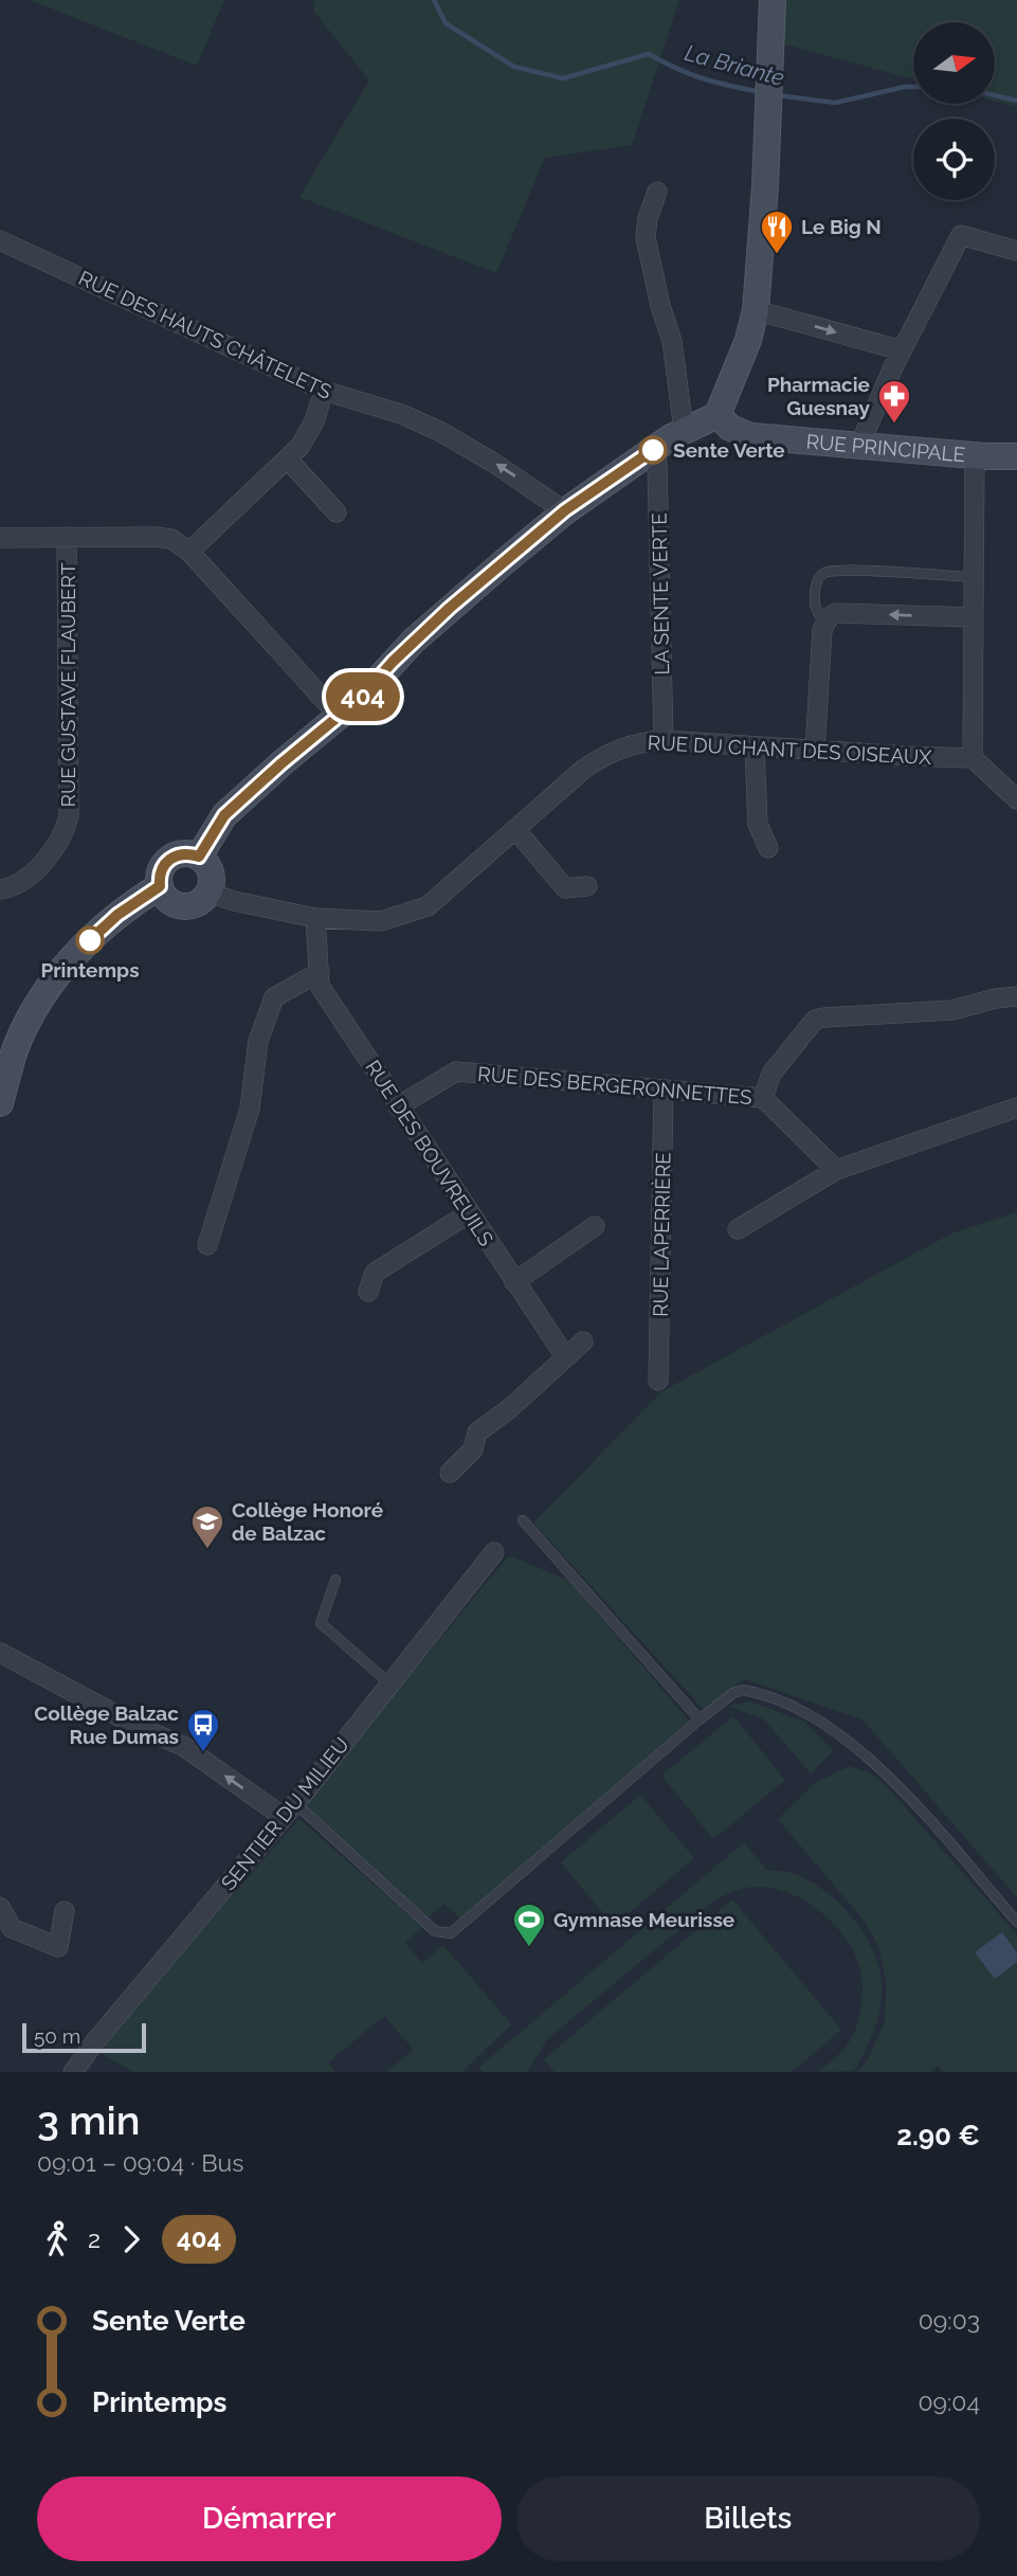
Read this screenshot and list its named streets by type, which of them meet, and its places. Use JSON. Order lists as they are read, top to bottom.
{
  "streets": {
    "main road": ["RUE PRINCIPALE"],
    "street": [
      "RUE DES HAUTS CHÂTELETS",
      "LA SENTE VERTE",
      "RUE GUSTAVE FLAUBERT",
      "RUE DU CHANT DES OISEAUX",
      "RUE DES BERGERONNETTES",
      "RUE DES BOUVREUILS",
      "RUE LAPERRIÈRE",
      "SENTIER DU MILIEU"
    ]
  },
  "crossings": [
    ["LA SENTE VERTE", "RUE DU CHANT DES OISEAUX"],
    ["RUE DU CHANT DES OISEAUX", "RUE DES BOUVREUILS"],
    ["RUE DES BERGERONNETTES", "RUE DES BOUVREUILS"],
    ["RUE DES BERGERONNETTES", "RUE LAPERRIÈRE"]
  ],
  "one_way": ["RUE DES HAUTS CHÂTELETS"],
  "water": ["La Briante"],
  "places": {
    "restaurant": ["Le Big N"],
    "pharmacy": ["Pharmacie Guesnay"],
    "other": ["Sente Verte", "Printemps"],
    "school or university": ["Collège Honoré de Balzac"],
    "bus stop": ["Collège Balzac Rue Dumas"],
    "sports": ["Gymnase Meurisse"]
  },
  "lines": ["bus line 404"],
  "scale_bar": "50 m",
  "north": "right",
  "page": {
    "on_map": "404",
    "scale": "50 m",
    "heading": ["3 min", "09:01 – 09:04 · Bus", "2.90 €"],
    "legs": ["2", "404"],
    "list": [
      {
        "name": "Sente Verte",
        "value": "09:03"
      },
      {
        "name": "Printemps",
        "value": "09:04"
      }
    ],
    "buttons": ["Démarrer", "Billets"]
  }
}
